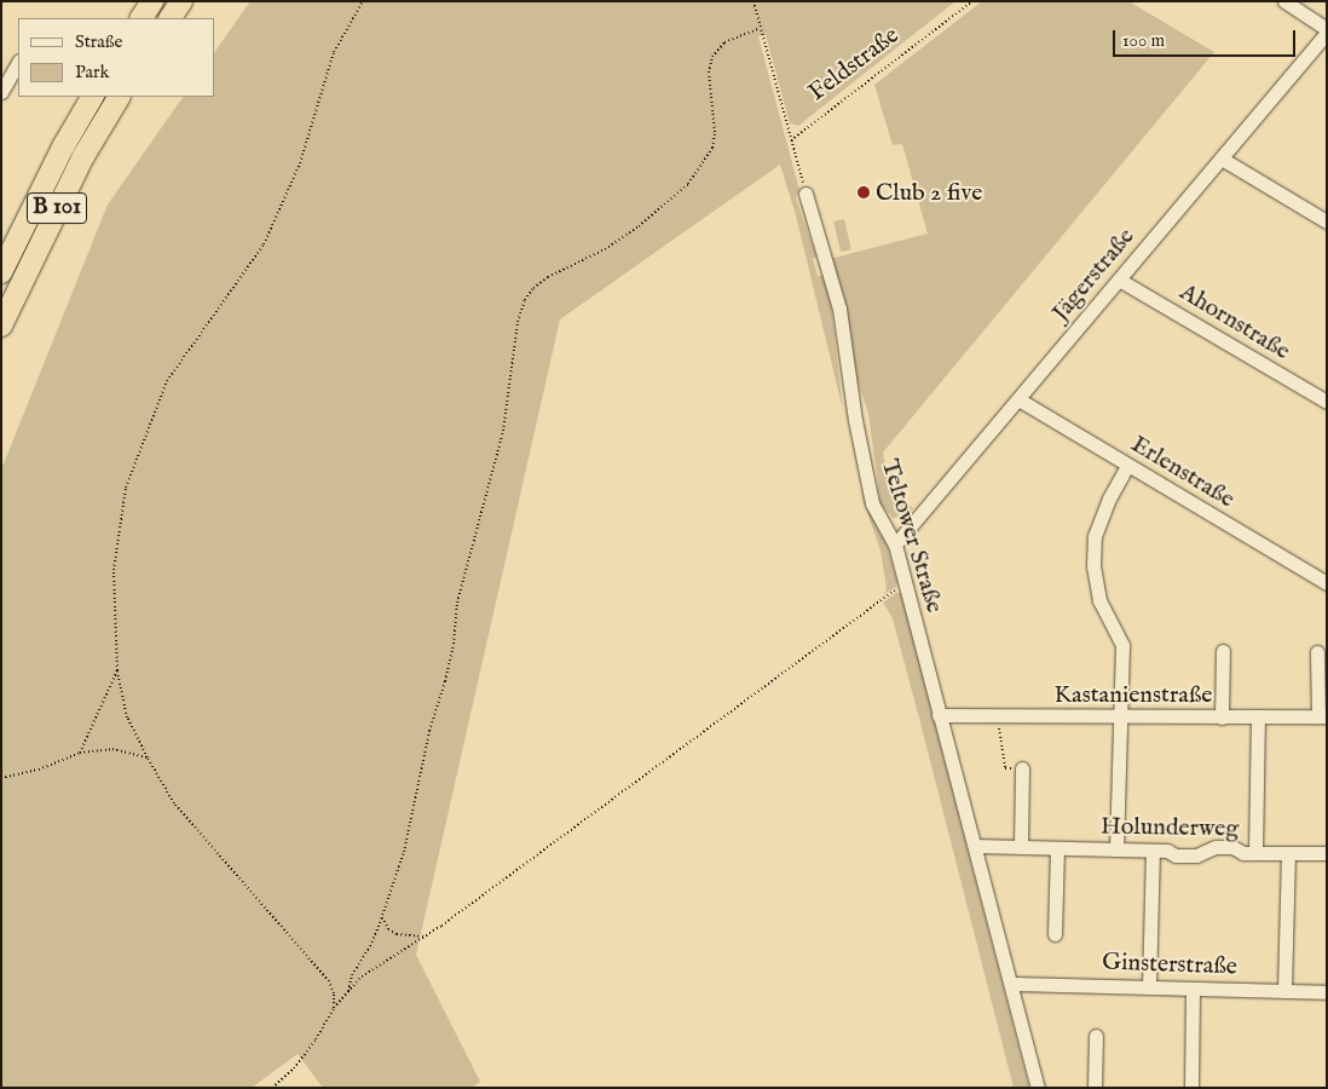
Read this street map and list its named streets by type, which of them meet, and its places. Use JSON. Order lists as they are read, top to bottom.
{
  "streets": {
    "highway": ["B 101"],
    "street": [
      "Jägerstraße",
      "Ahornstraße",
      "Erlenstraße",
      "Teltower Straße",
      "Kastanienstraße",
      "Holunderweg",
      "Ginsterstraße"
    ],
    "path": ["Feldstraße"]
  },
  "crossings": [
    ["Jägerstraße", "Ahornstraße"],
    ["Jägerstraße", "Erlenstraße"],
    ["Jägerstraße", "Teltower Straße"],
    ["Teltower Straße", "Kastanienstraße"],
    ["Teltower Straße", "Holunderweg"],
    ["Teltower Straße", "Ginsterstraße"]
  ],
  "places": ["Club 2 five"],
  "legend": ["Straße", "Park"],
  "scale_bar": "100 m"
}
